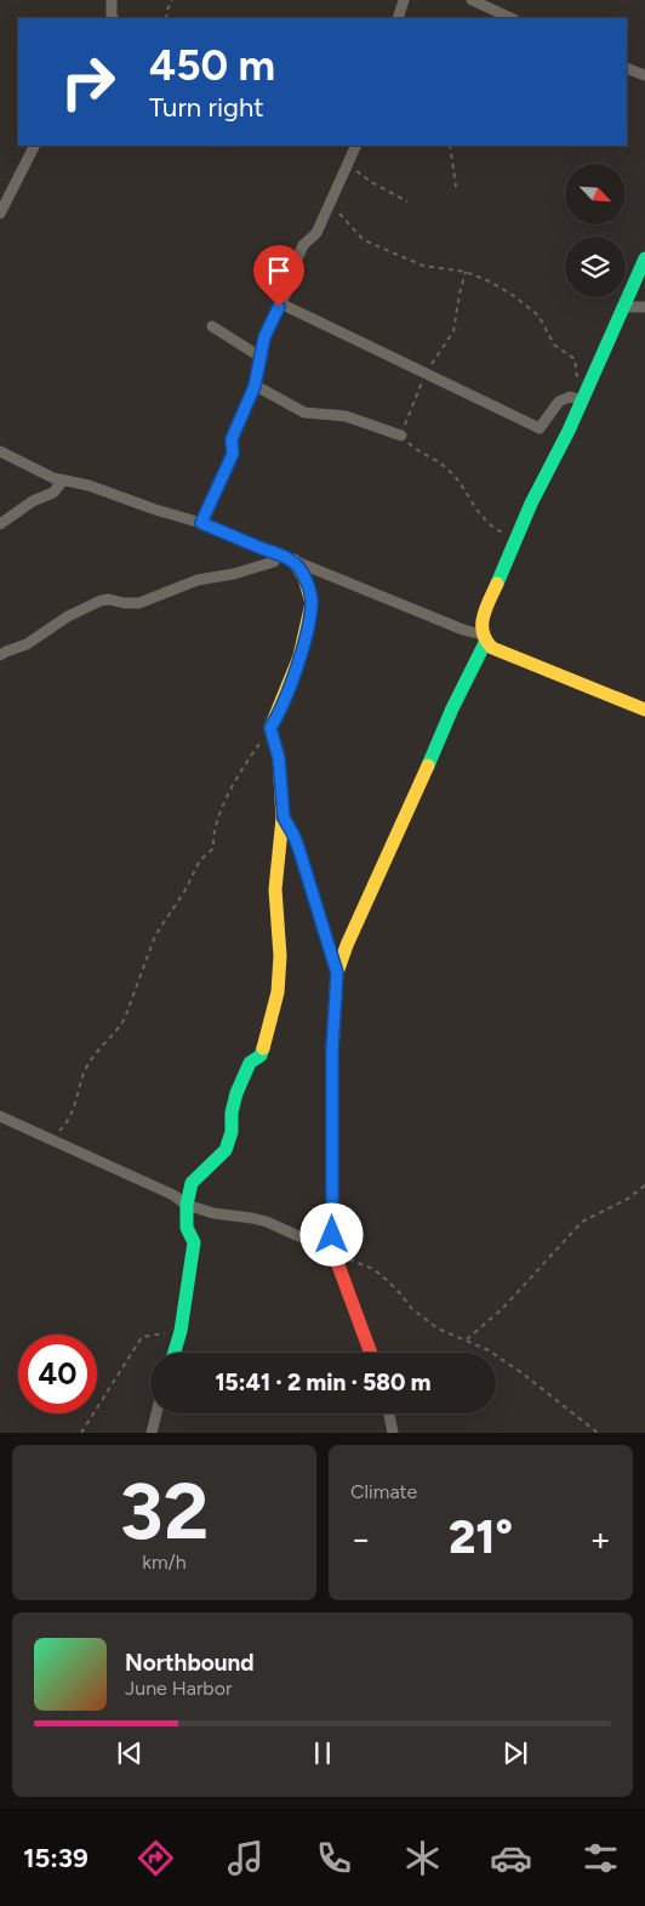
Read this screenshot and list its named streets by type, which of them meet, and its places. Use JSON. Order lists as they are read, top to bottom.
{
  "north": "bottom right",
  "page": {
    "turn": ["450 m", "Turn right"],
    "limit": "40",
    "trip": "15:41 · 2 min · 580 m",
    "tile": [
      ["32", "km/h"],
      "Climate"
    ],
    "heat": ["−", "21°", "+"],
    "song": ["Northbound", "June Harbor"],
    "tabs": "15:39"
  }
}
